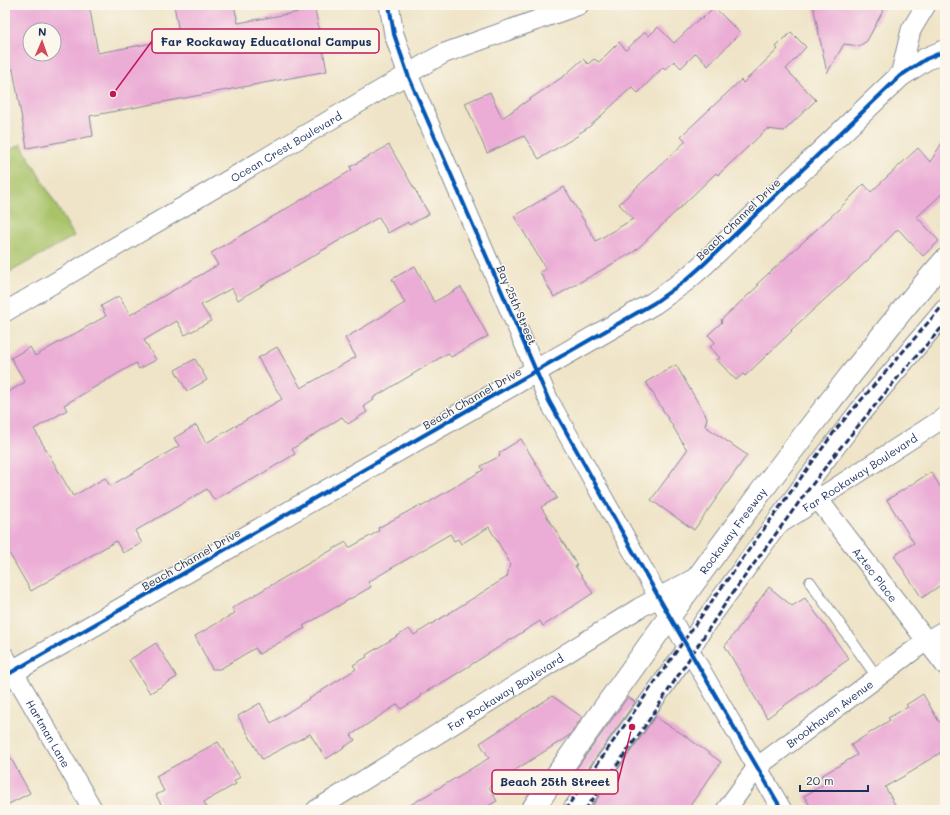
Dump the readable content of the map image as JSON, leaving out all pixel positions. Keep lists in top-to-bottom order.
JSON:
{
  "streets": {
    "street": [
      "Ocean Crest Boulevard",
      "Beach Channel Drive",
      "Bay 25th Street",
      "Far Rockaway Boulevard",
      "Rockaway Freeway",
      "Aztec Place",
      "Brookhaven Avenue",
      "Hartman Lane"
    ]
  },
  "crossings": [
    ["Ocean Crest Boulevard", "Bay 25th Street"],
    ["Beach Channel Drive", "Bay 25th Street"],
    ["Beach Channel Drive", "Hartman Lane"],
    ["Bay 25th Street", "Far Rockaway Boulevard"],
    ["Bay 25th Street", "Rockaway Freeway"],
    ["Bay 25th Street", "Brookhaven Avenue"],
    ["Far Rockaway Boulevard", "Rockaway Freeway"],
    ["Far Rockaway Boulevard", "Aztec Place"],
    ["Aztec Place", "Brookhaven Avenue"]
  ],
  "places": ["Far Rockaway Educational Campus", "Beach 25th Street"],
  "scale_bar": "20 m",
  "north": "top"
}
